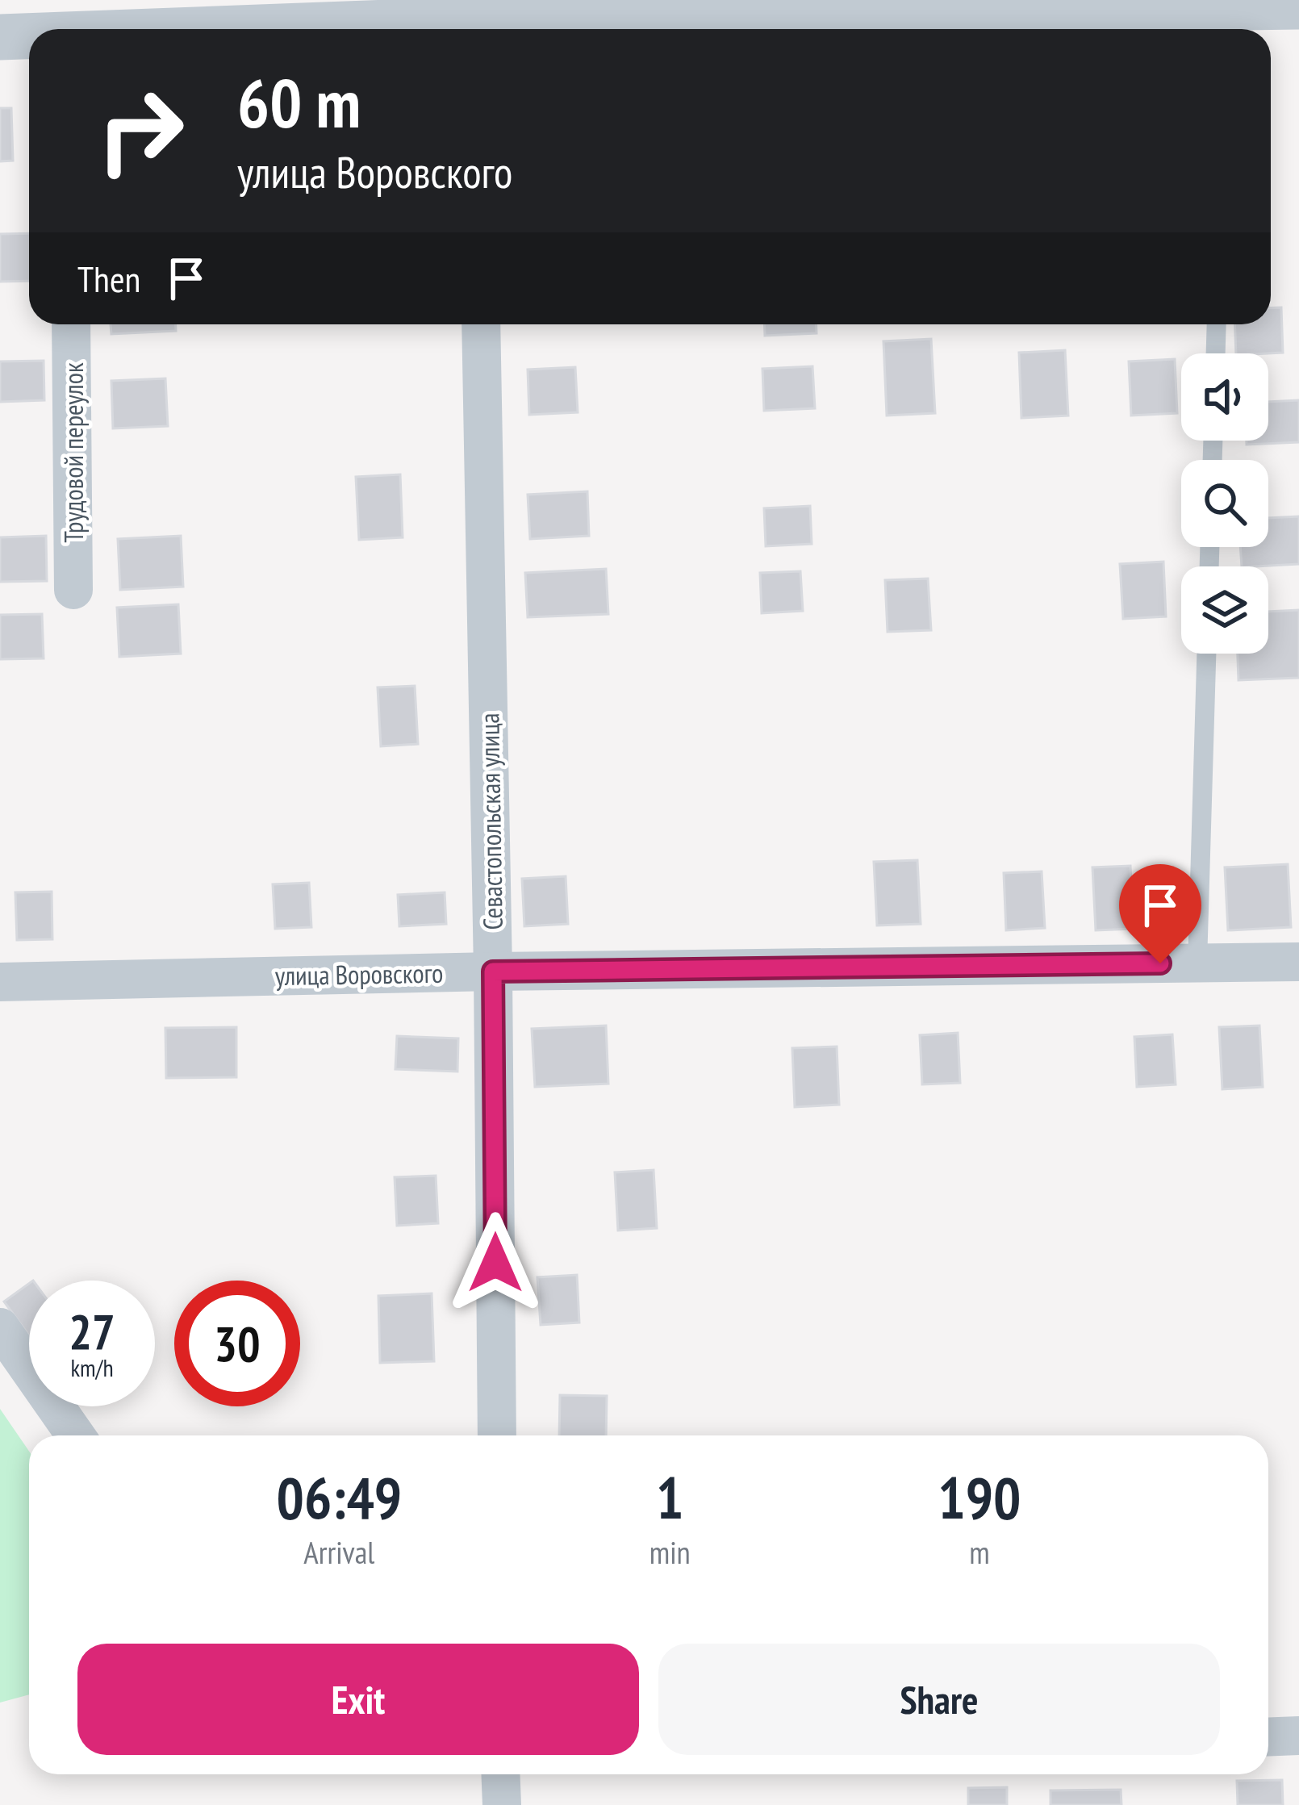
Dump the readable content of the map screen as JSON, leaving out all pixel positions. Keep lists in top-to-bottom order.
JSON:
{
  "streets": {
    "street": ["Трудовой переулок", "Севастопольская улица", "улица Воровского"]
  },
  "crossings": [
    ["Севастопольская улица", "улица Воровского"]
  ],
  "page": {
    "turn": ["60 m", "улица Воровского"],
    "then": "Then",
    "speed": "27 km/h",
    "limit": "30",
    "eta": [
      "06:49",
      "Arrival",
      "1",
      "min",
      "190",
      "m"
    ],
    "buttons": ["Exit", "Share"]
  }
}
